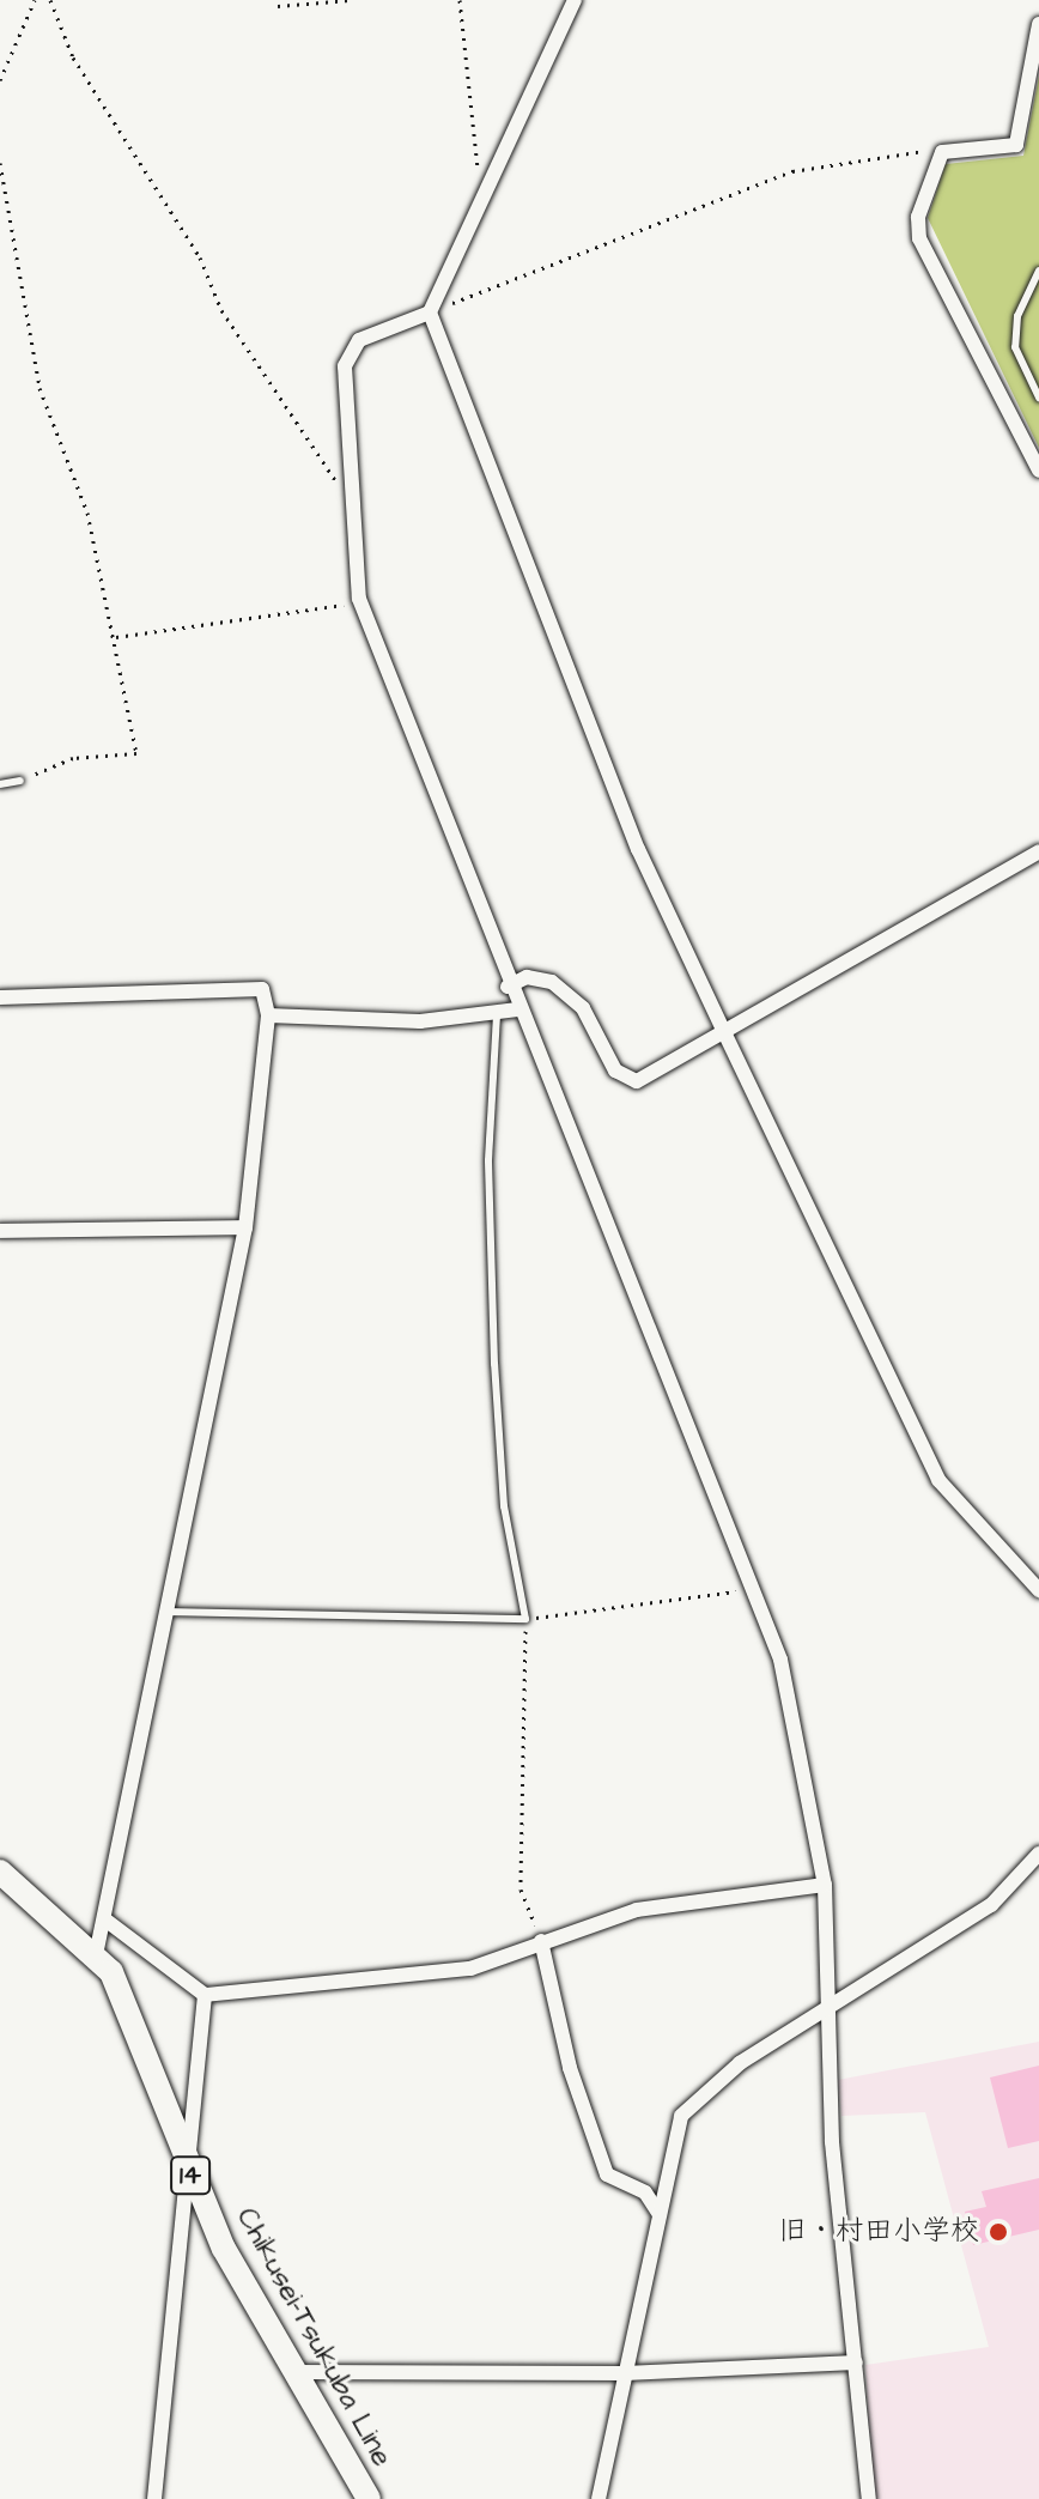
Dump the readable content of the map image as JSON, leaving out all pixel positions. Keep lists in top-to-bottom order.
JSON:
{
  "streets": {
    "main road": ["14", "Chikusei-Tsukuba Line"]
  },
  "places": ["旧・村田小学校"]
}
